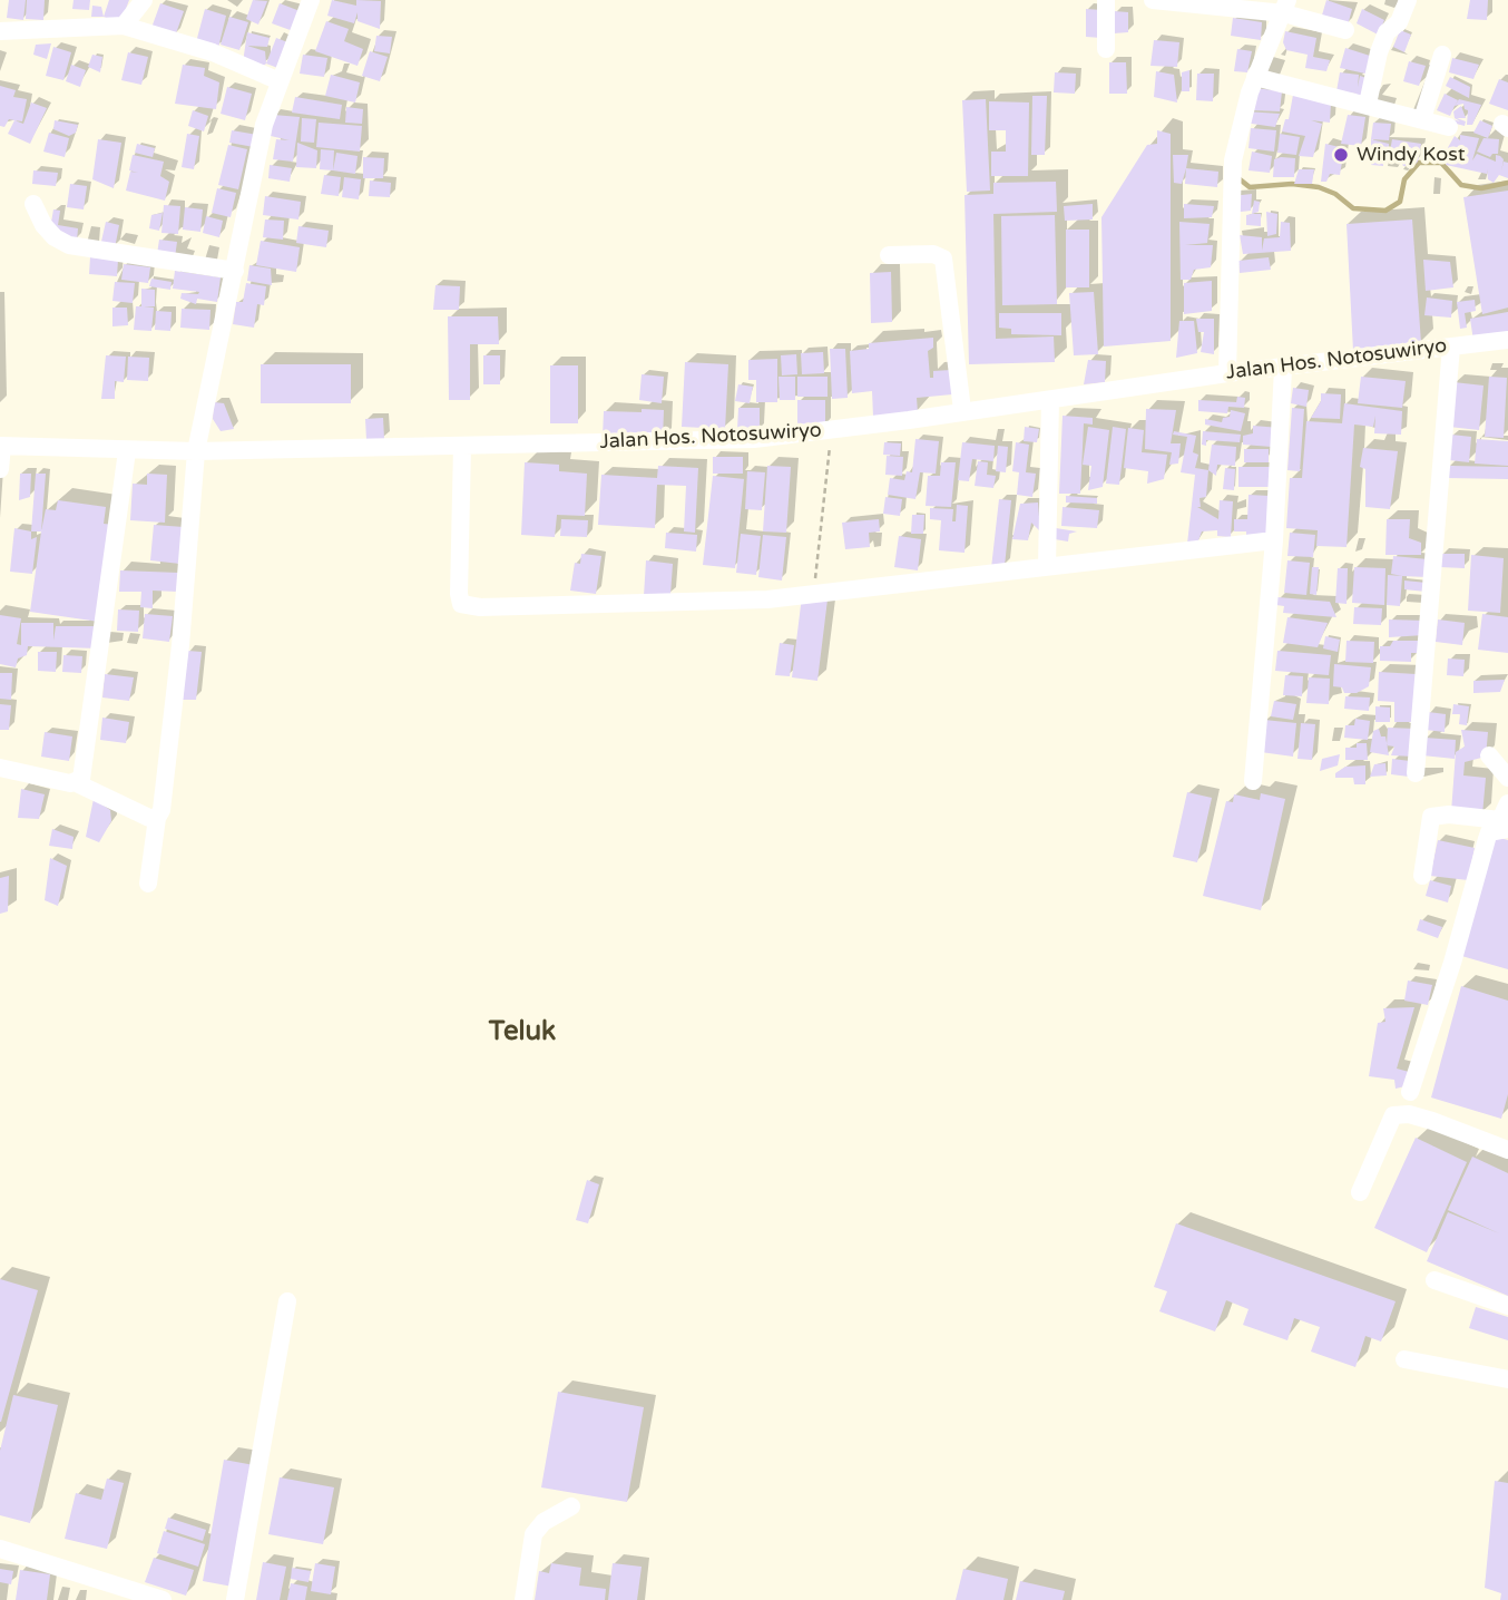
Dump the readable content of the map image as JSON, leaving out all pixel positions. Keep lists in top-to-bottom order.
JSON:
{
  "streets": {
    "street": ["Jalan Hos. Notosuwiryo"]
  },
  "districts": ["Teluk"],
  "places": ["Windy Kost"]
}
